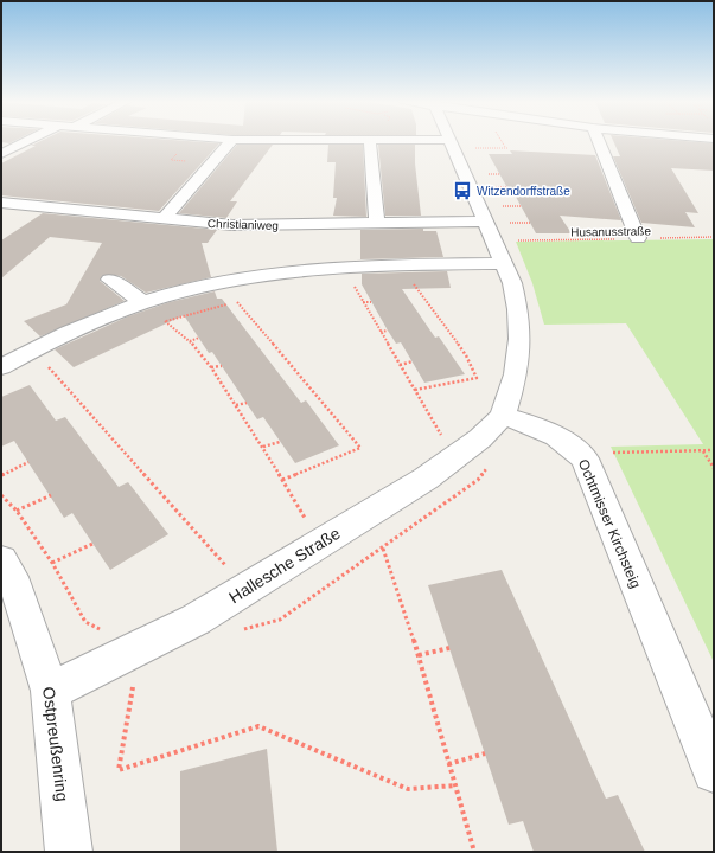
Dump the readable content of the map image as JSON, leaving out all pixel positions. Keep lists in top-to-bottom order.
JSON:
{
  "streets": {
    "street": [
      "Christianiweg",
      "Ochtmisser Kirchsteig",
      "Hallesche Straße",
      "Ostpreußenring"
    ],
    "path": ["Husanusstraße"]
  },
  "crossings": [
    ["Ochtmisser Kirchsteig", "Hallesche Straße"],
    ["Hallesche Straße", "Ostpreußenring"]
  ],
  "places": {
    "bus stop": ["Witzendorffstraße"]
  }
}
